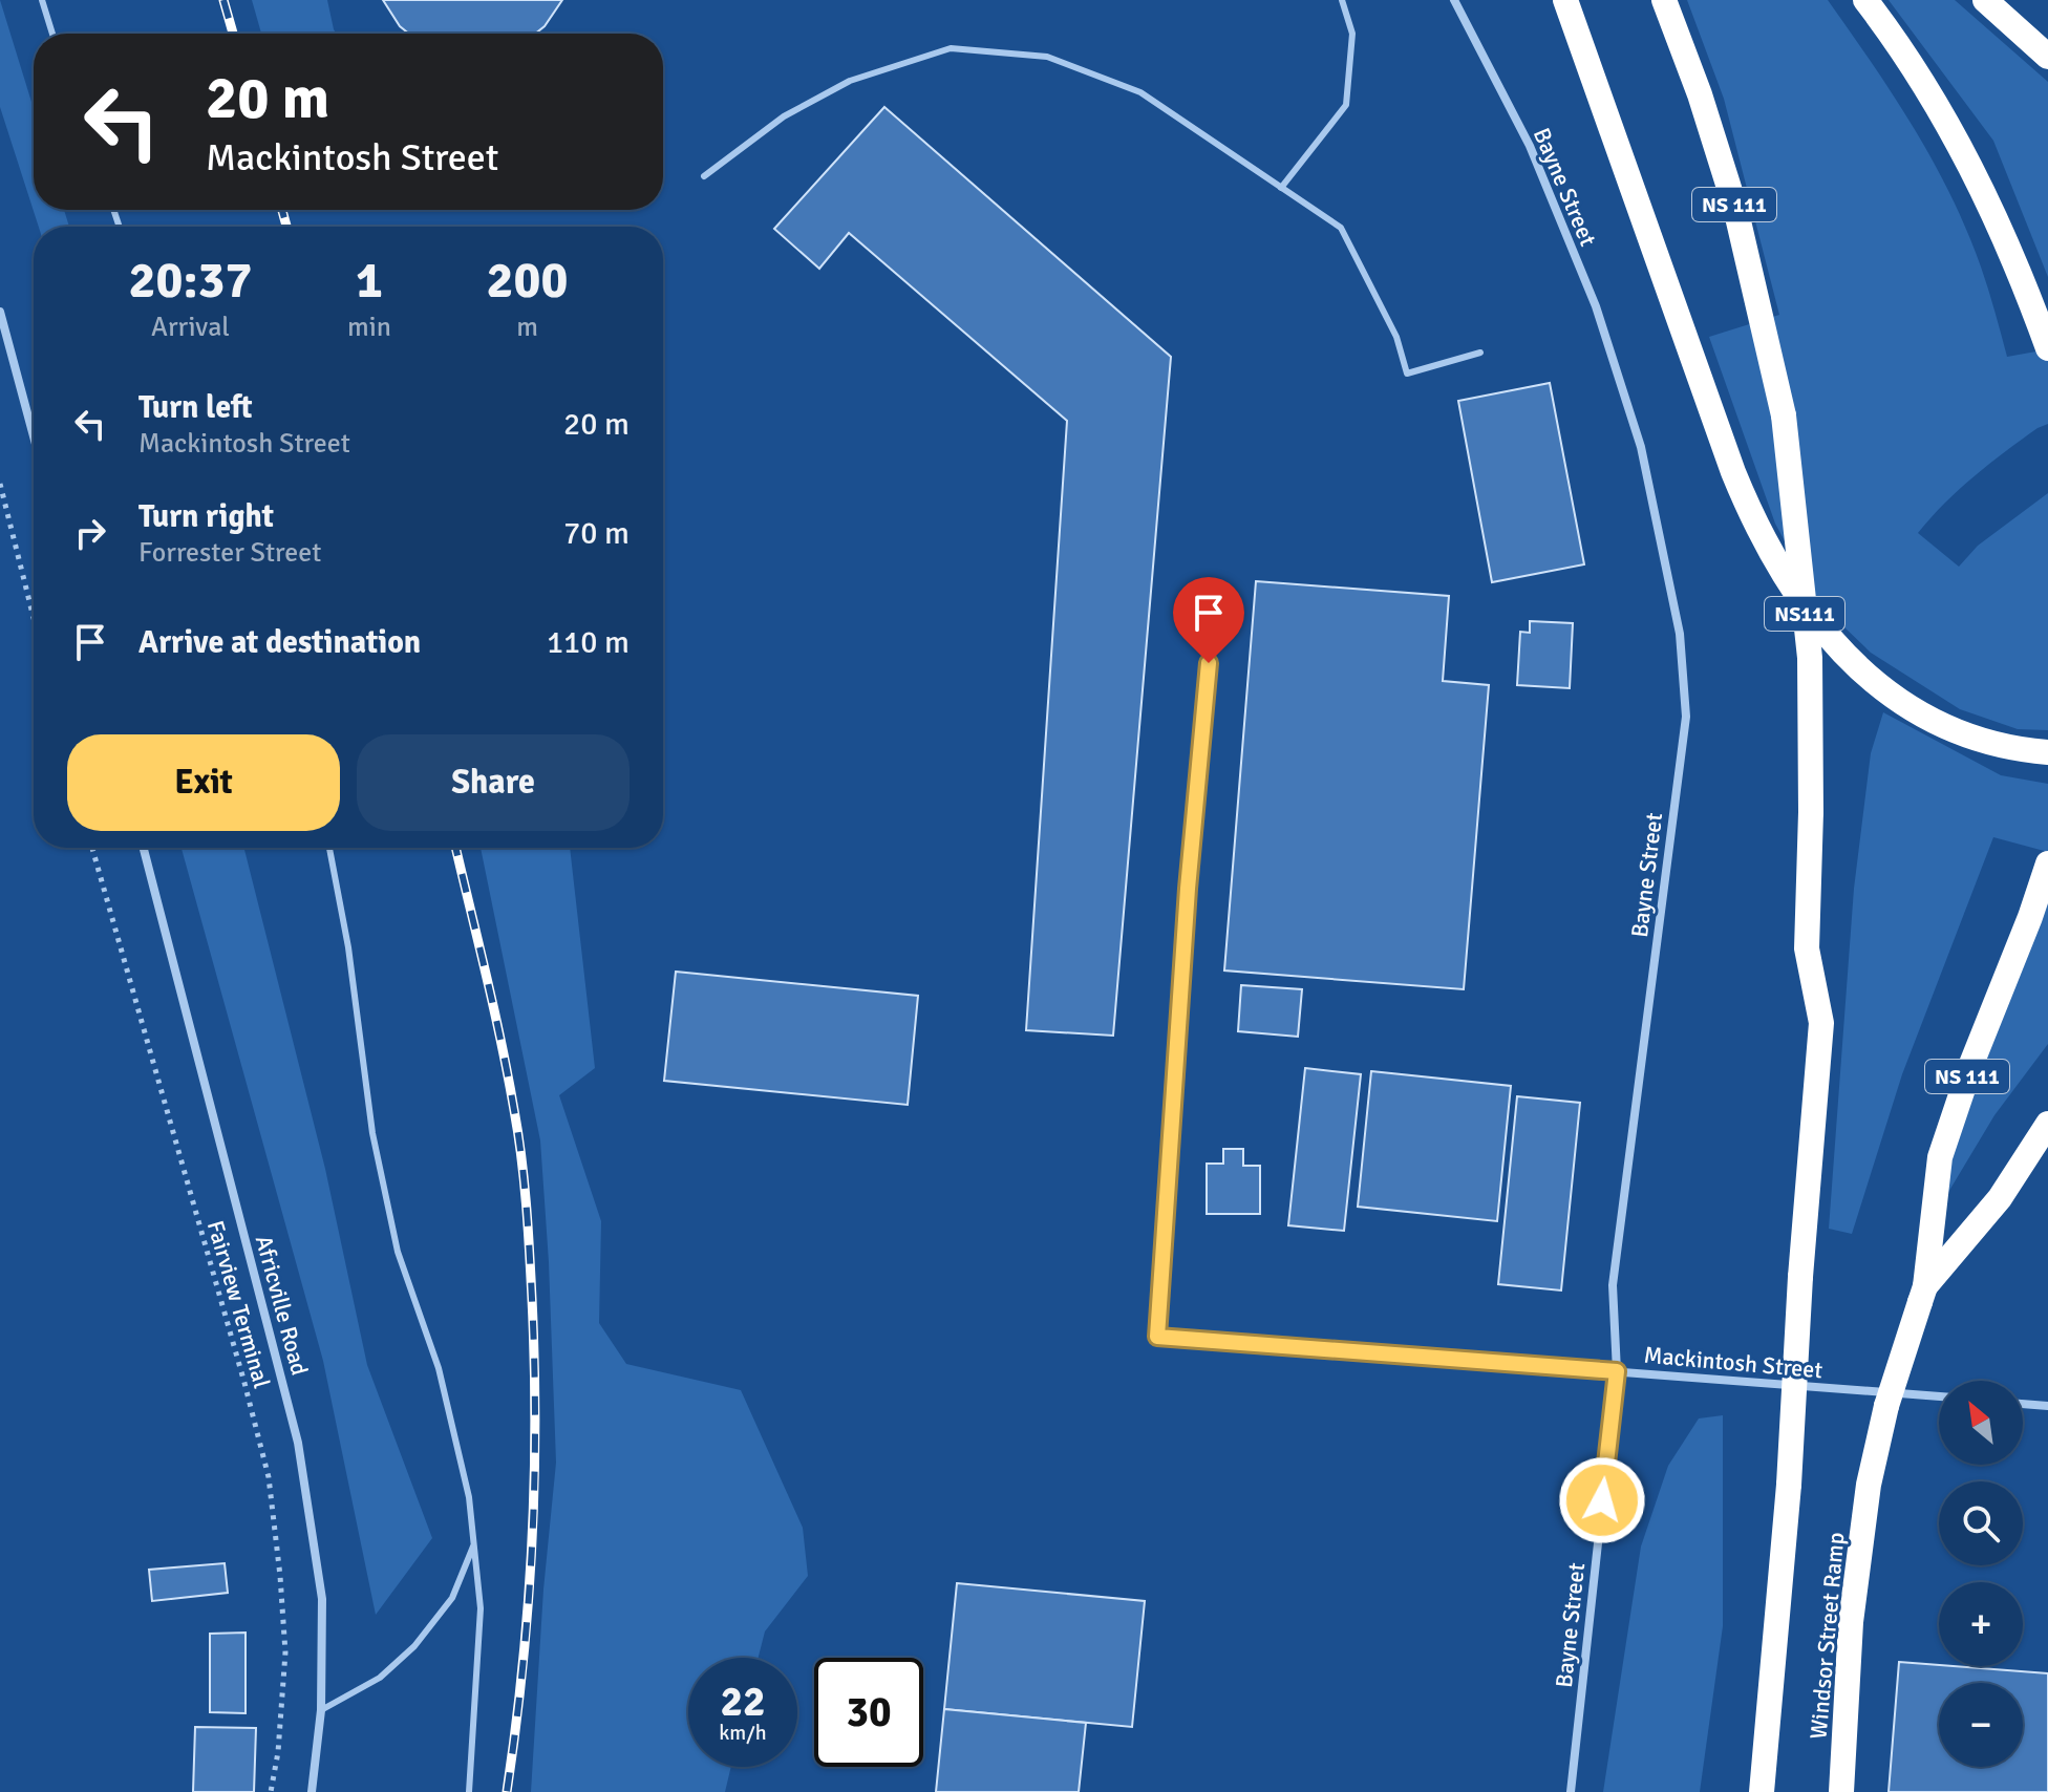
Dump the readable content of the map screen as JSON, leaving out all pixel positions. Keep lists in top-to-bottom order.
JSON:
{
  "streets": {
    "highway": ["NS 111", "NS111", "Windsor Street Ramp"],
    "street": ["Bayne Street", "Africville Road", "Mackintosh Street"],
    "path": ["Fairview Terminal"]
  },
  "crossings": [
    ["Bayne Street", "Mackintosh Street"],
    ["NS 111", "NS111"],
    ["NS 111", "Windsor Street Ramp"]
  ],
  "north": "top left",
  "page": {
    "turn": ["20 m", "Mackintosh Street"],
    "eta": [
      "20:37",
      "Arrival",
      "1",
      "min",
      "200",
      "m"
    ],
    "list": [
      {
        "name": "Turn left",
        "note": "Mackintosh Street",
        "value": "20 m"
      },
      {
        "name": "Turn right",
        "note": "Forrester Street",
        "value": "70 m"
      },
      {
        "name": "Arrive at destination",
        "value": "110 m"
      }
    ],
    "buttons": ["Exit", "Share"],
    "map_buttons": ["+", "−"],
    "speed": "22 km/h",
    "limit": "30"
  }
}
